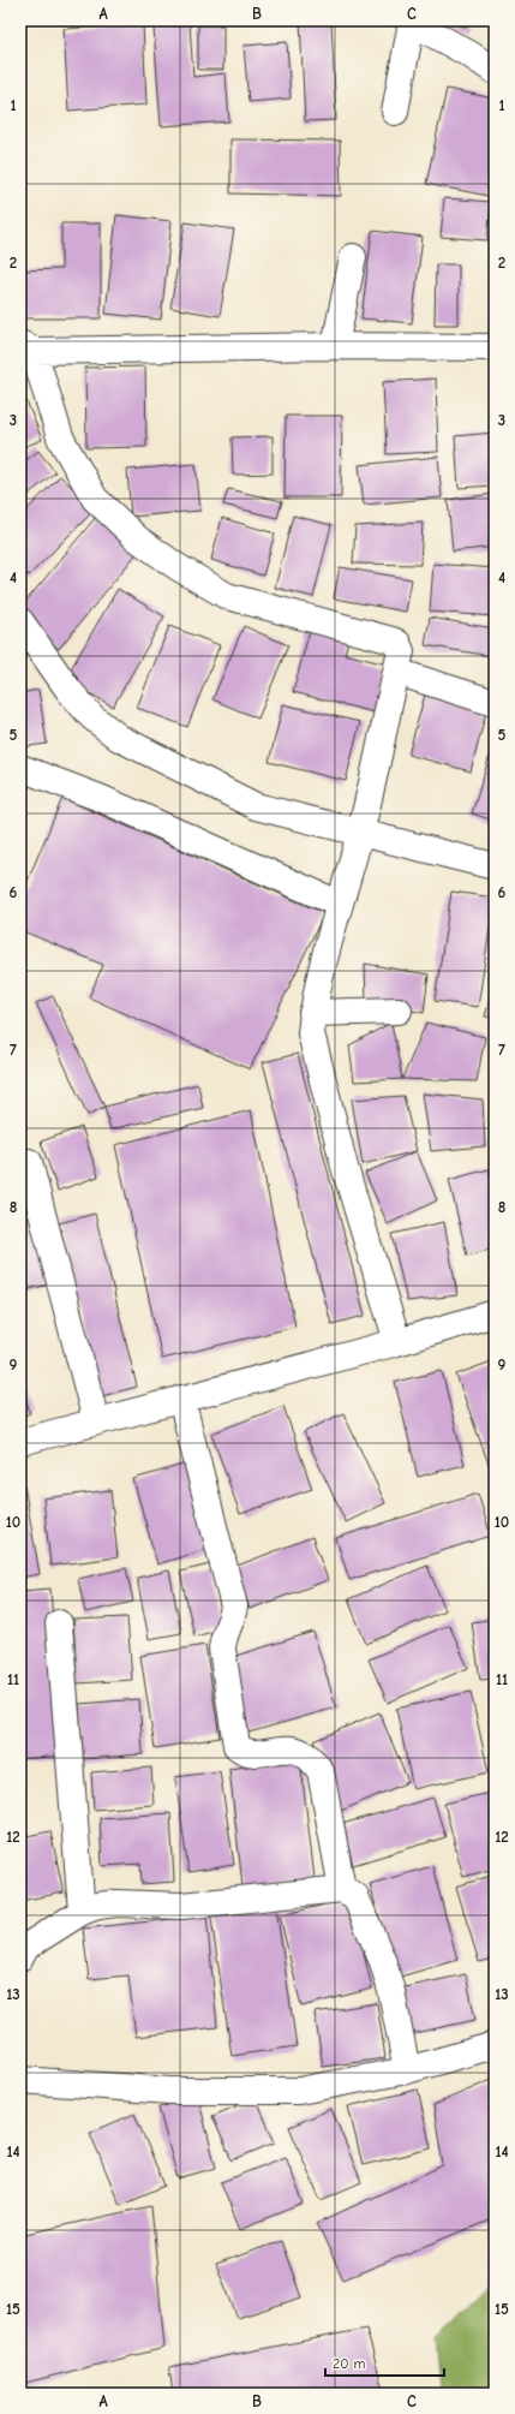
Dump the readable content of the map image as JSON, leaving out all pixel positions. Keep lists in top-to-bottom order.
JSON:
{
  "scale_bar": "20 m",
  "grid": {
    "columns": ["A", "B", "C"],
    "rows": [
      "1",
      "2",
      "3",
      "4",
      "5",
      "6",
      "7",
      "8",
      "9",
      "10",
      "11",
      "12",
      "13",
      "14",
      "15"
    ]
  }
}
